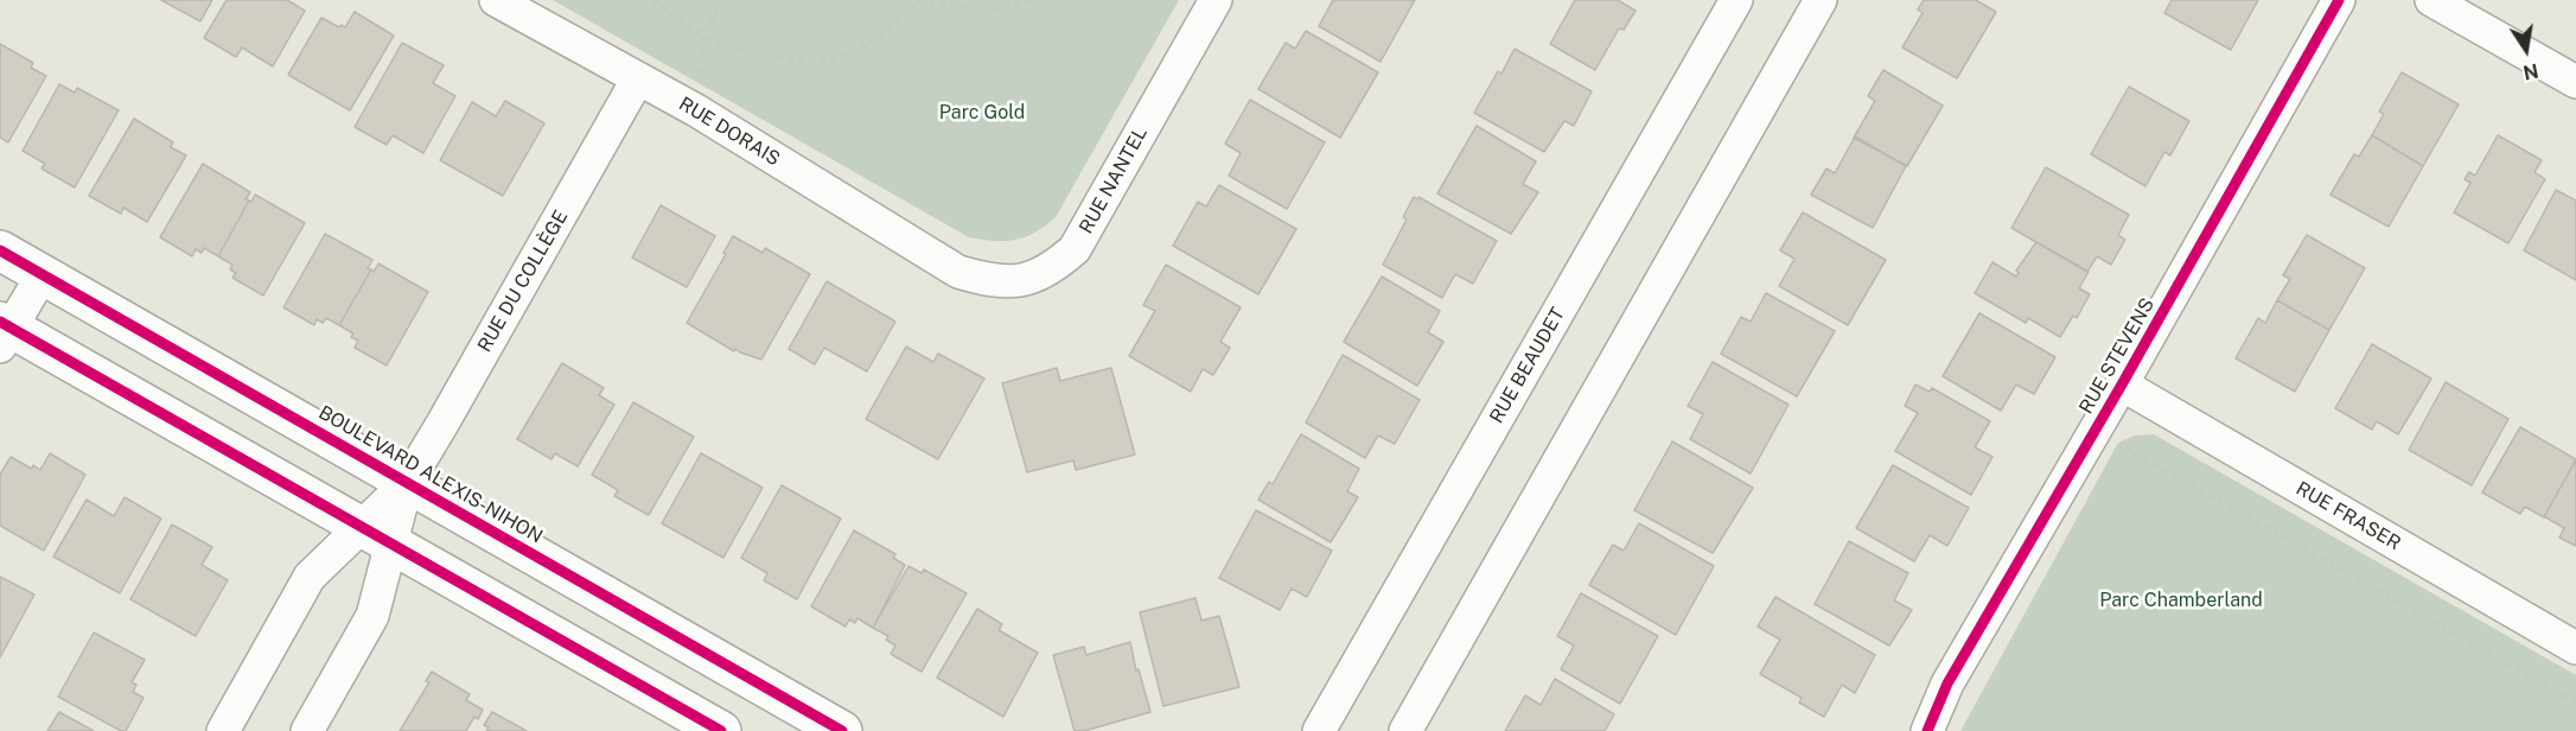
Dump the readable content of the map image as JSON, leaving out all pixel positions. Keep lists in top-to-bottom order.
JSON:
{
  "streets": {
    "street": [
      "RUE DORAIS",
      "RUE NANTEL",
      "RUE DU COLLÈGE",
      "RUE STEVENS",
      "RUE BEAUDET",
      "BOULEVARD ALEXIS-NIHON",
      "RUE FRASER"
    ]
  },
  "crossings": [
    ["RUE DORAIS", "RUE NANTEL"],
    ["RUE DORAIS", "RUE DU COLLÈGE"],
    ["RUE DU COLLÈGE", "BOULEVARD ALEXIS-NIHON"],
    ["RUE STEVENS", "RUE FRASER"]
  ],
  "parks": ["Parc Gold", "Parc Chamberland"],
  "north": "bottom"
}
